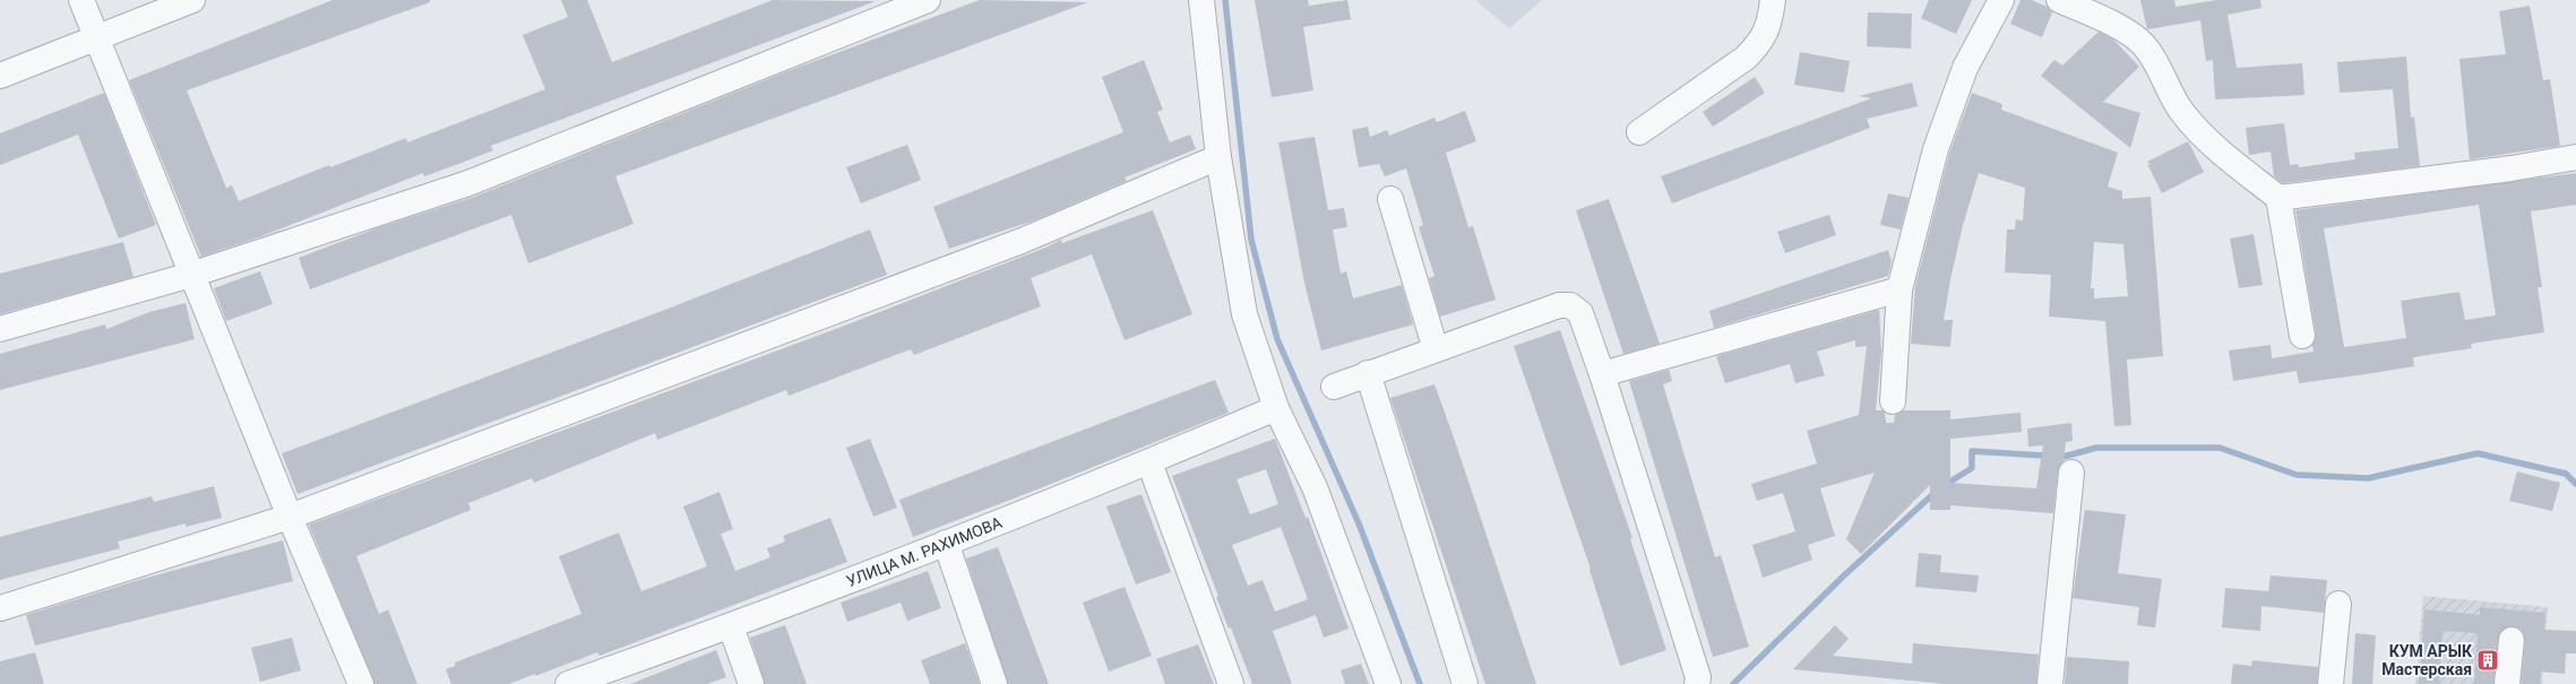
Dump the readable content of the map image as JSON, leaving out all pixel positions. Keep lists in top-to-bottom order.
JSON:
{
  "streets": {
    "street": ["УЛИЦА М. РАХИМОВА"]
  },
  "places": {
    "building": ["КУМ АРЫК Мастерская"]
  }
}
